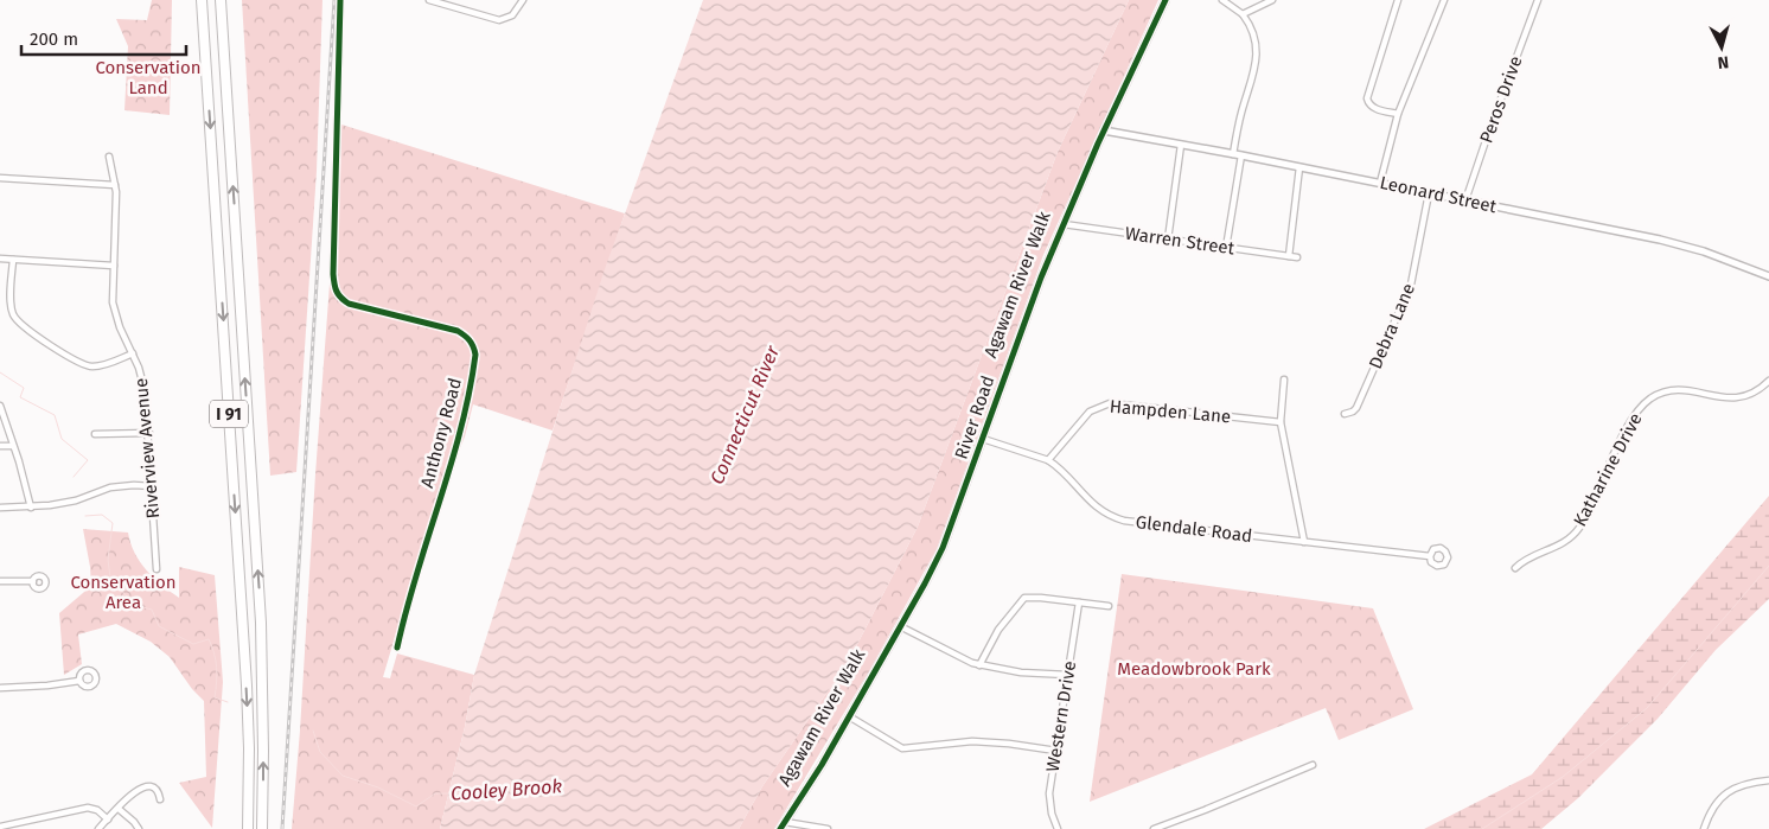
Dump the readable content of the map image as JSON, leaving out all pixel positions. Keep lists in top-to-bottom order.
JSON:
{
  "streets": {
    "highway": ["I 91"],
    "street": [
      "Peros Drive",
      "Leonard Street",
      "Warren Street",
      "Debra Lane",
      "Hampden Lane",
      "River Road",
      "Anthony Road",
      "Riverview Avenue",
      "Katharine Drive",
      "Glendale Road",
      "Western Drive"
    ],
    "cycle path": ["Agawam River Walk"]
  },
  "crossings": [
    ["Peros Drive", "Leonard Street"],
    ["Leonard Street", "Debra Lane"],
    ["Leonard Street", "River Road"],
    ["Warren Street", "River Road"],
    ["Hampden Lane", "Glendale Road"],
    ["River Road", "Glendale Road"]
  ],
  "water": ["Connecticut River", "Cooley Brook"],
  "parks": ["Conservation Land", "Conservation Area", "Meadowbrook Park"],
  "scale_bar": "200 m",
  "north": "bottom"
}
